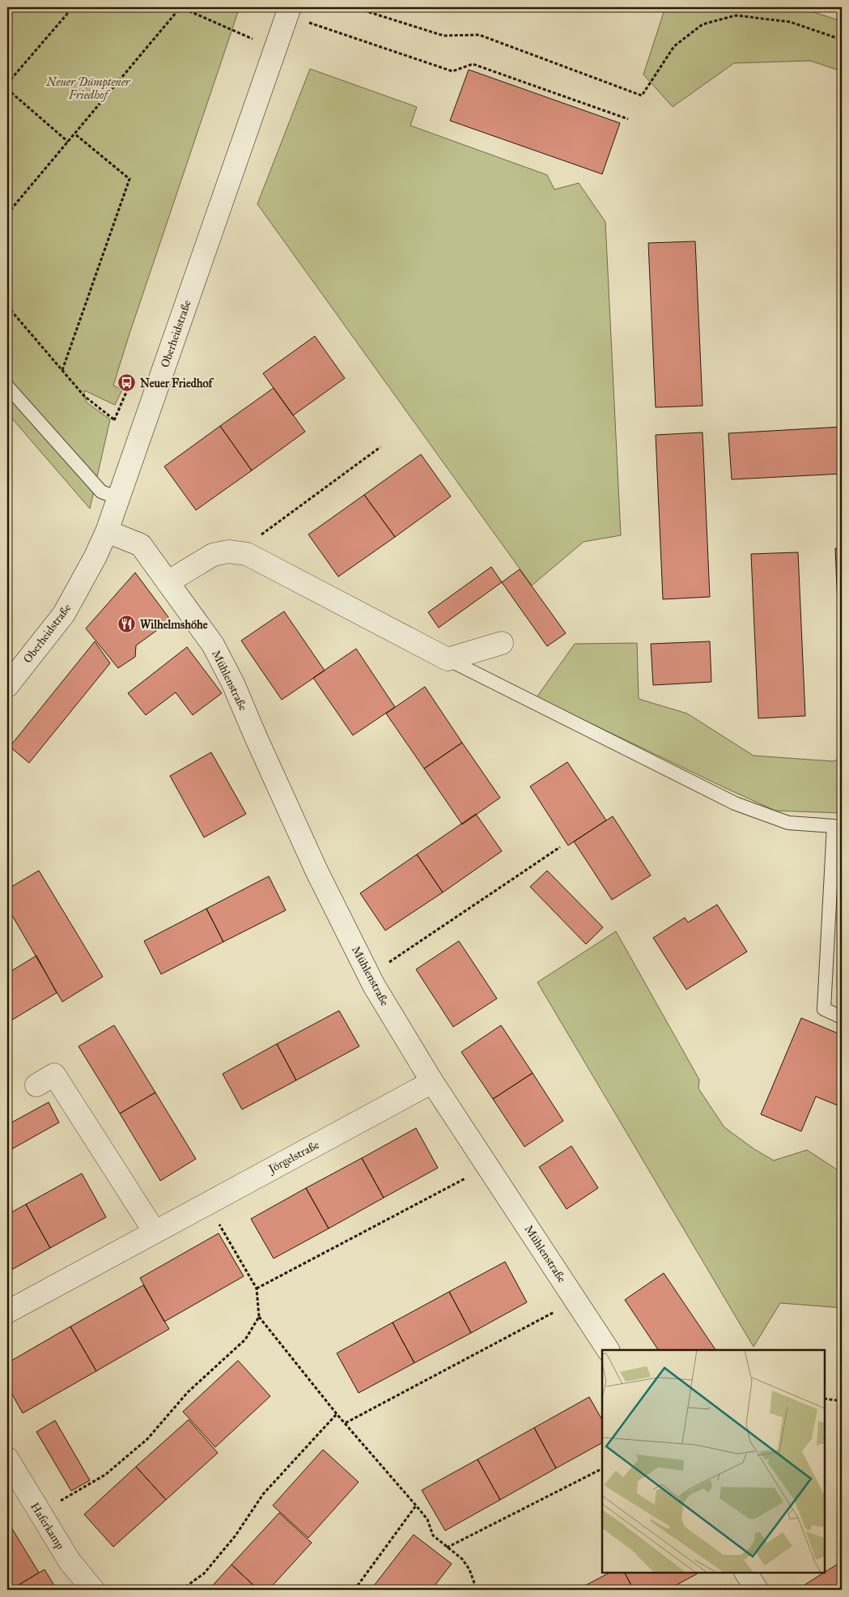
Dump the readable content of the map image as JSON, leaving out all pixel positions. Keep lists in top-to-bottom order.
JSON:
{
  "streets": {
    "street": [
      "Oberheidstraße",
      "Mühlenstraße",
      "Jörgelstraße",
      "Haferkamp"
    ]
  },
  "crossings": [
    ["Oberheidstraße", "Mühlenstraße"],
    ["Mühlenstraße", "Jörgelstraße"]
  ],
  "parks": ["Neuer Dümptener Friedhof"],
  "places": {
    "bus stop": ["Neuer Friedhof"],
    "restaurant": ["Wilhelmshöhe"]
  }
}
